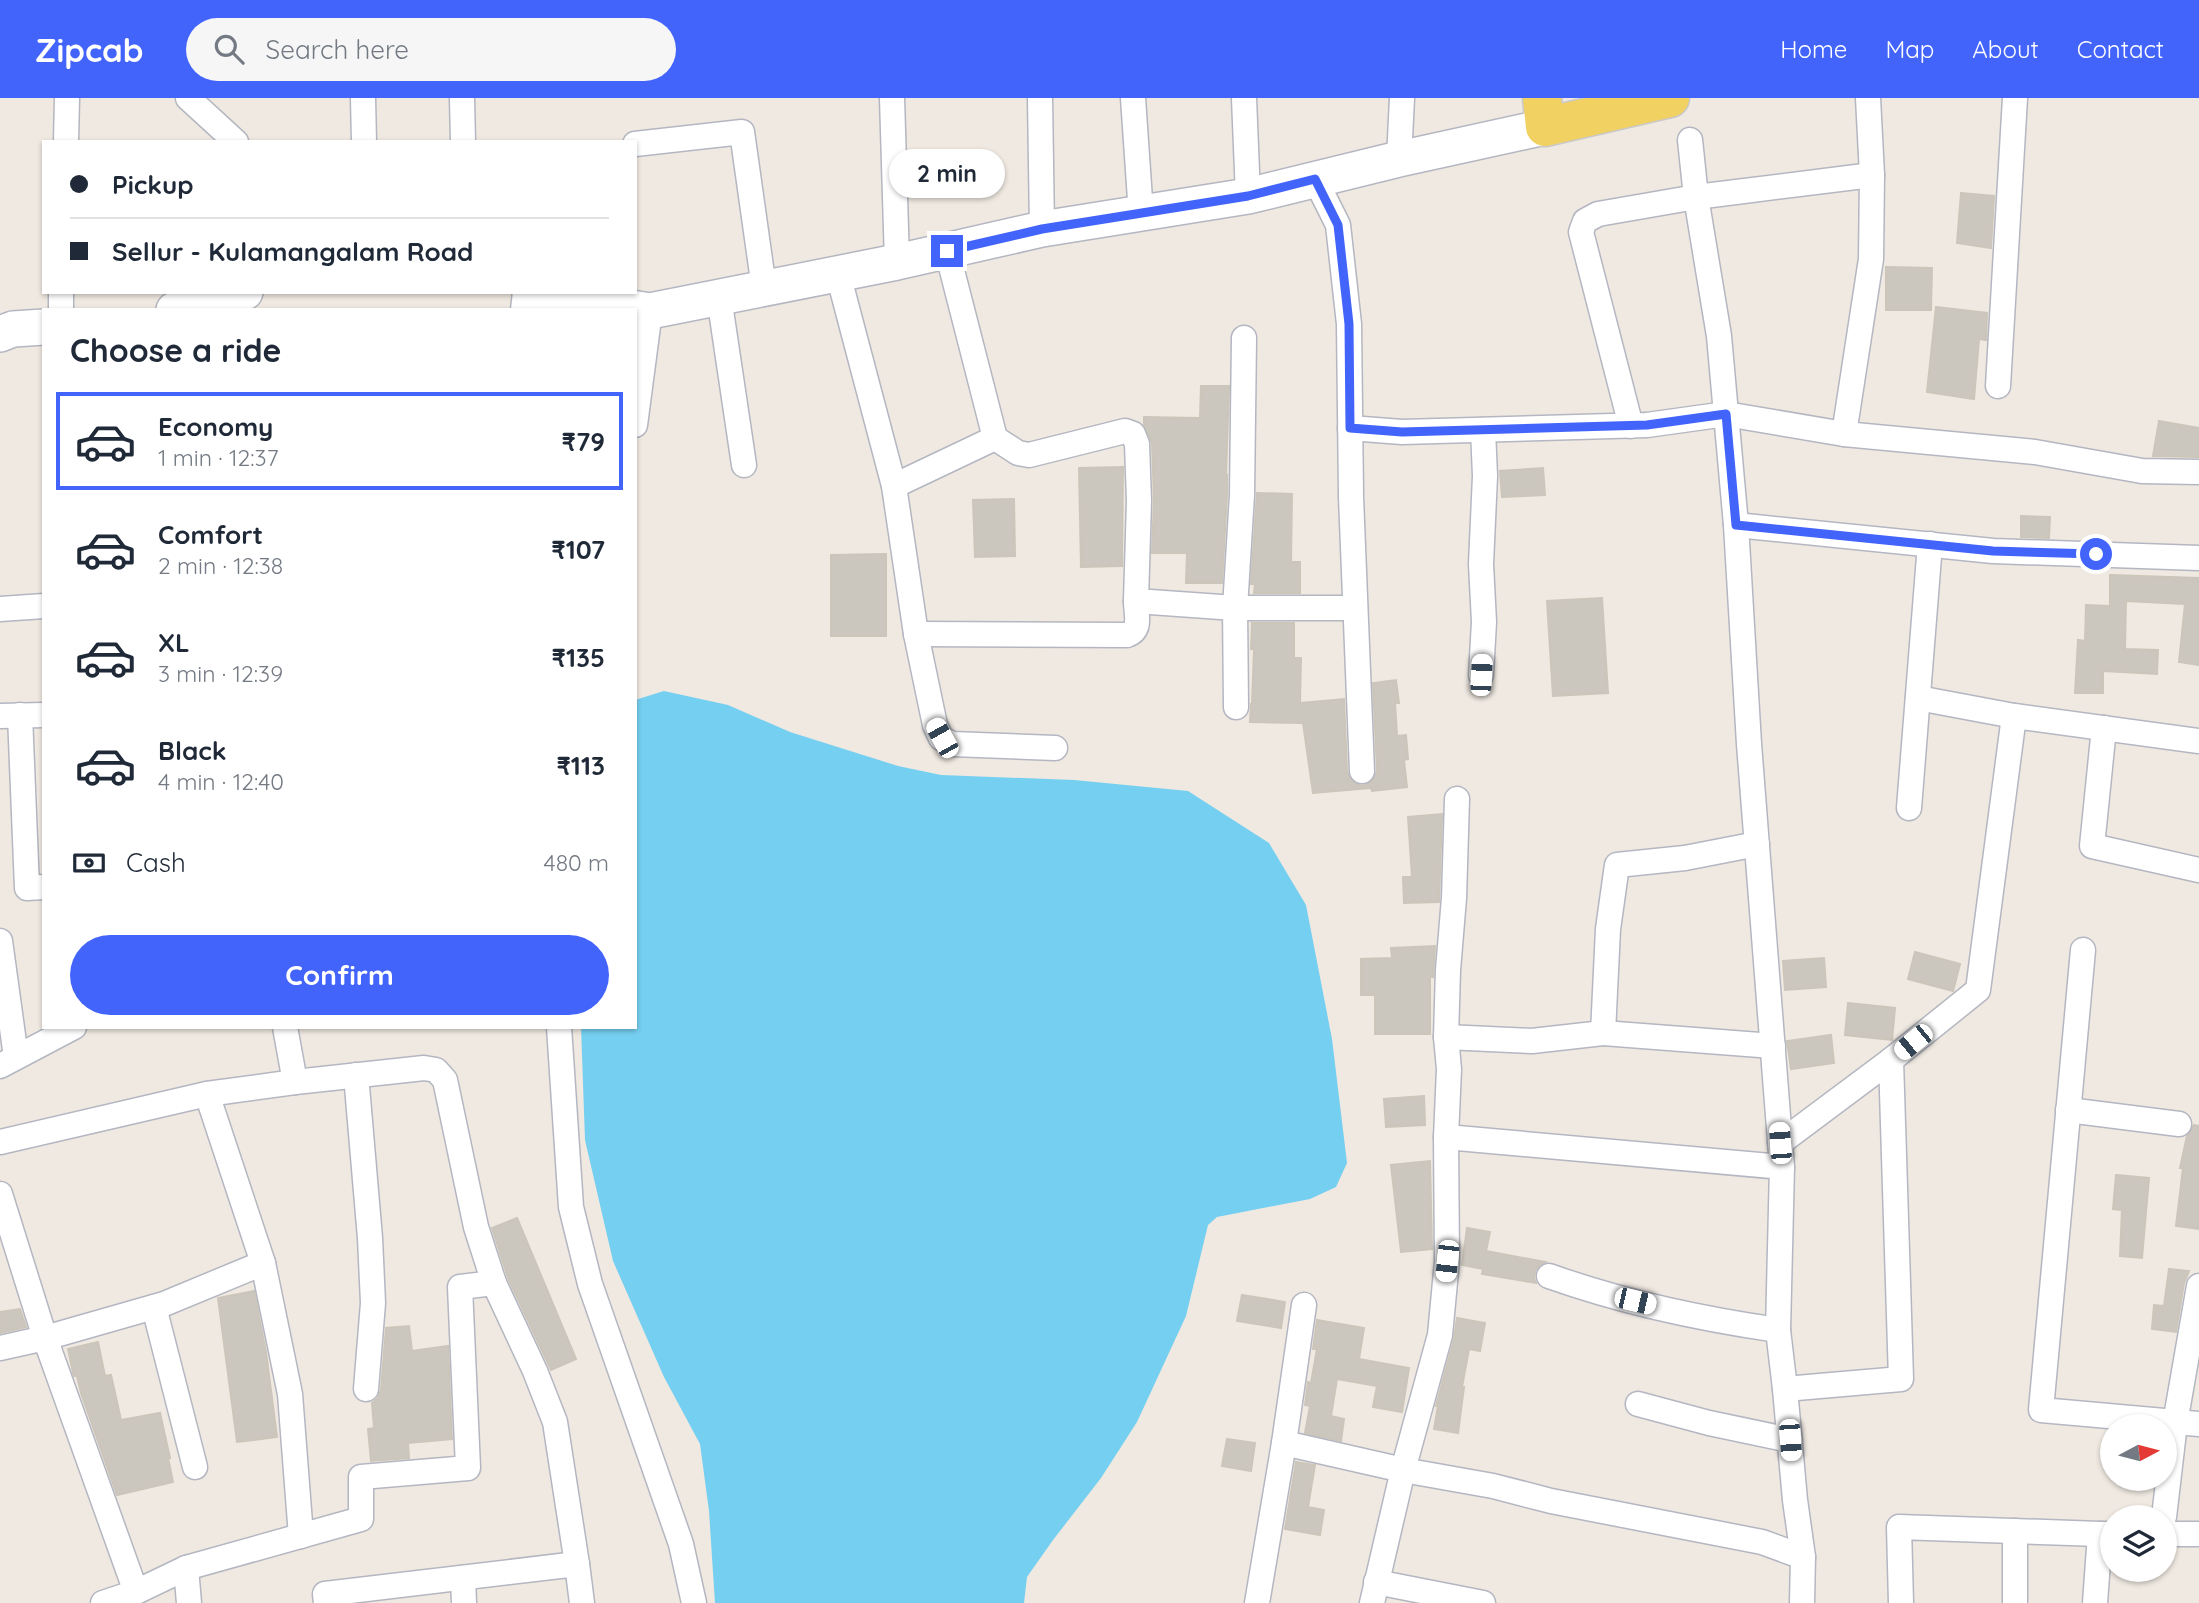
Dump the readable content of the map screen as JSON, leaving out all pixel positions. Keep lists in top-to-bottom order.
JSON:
{
  "north": "right",
  "page": {
    "header": "Zipcab",
    "search": "Search here",
    "nav": [
      "Home",
      "Map",
      "About",
      "Contact"
    ],
    "banner": ["Pickup", "Sellur - Kulamangalam Road"],
    "bubble": "2 min",
    "heading": "Choose a ride",
    "list": [
      {
        "name": "Economy",
        "note": "1 min · 12:37",
        "value": "₹79"
      },
      {
        "name": "Comfort",
        "note": "2 min · 12:38",
        "value": "₹107"
      },
      {
        "name": "XL",
        "note": "3 min · 12:39",
        "value": "₹135"
      },
      {
        "name": "Black",
        "note": "4 min · 12:40",
        "value": "₹113"
      }
    ],
    "pay": ["Cash", "480 m"],
    "buttons": "Confirm"
  }
}
